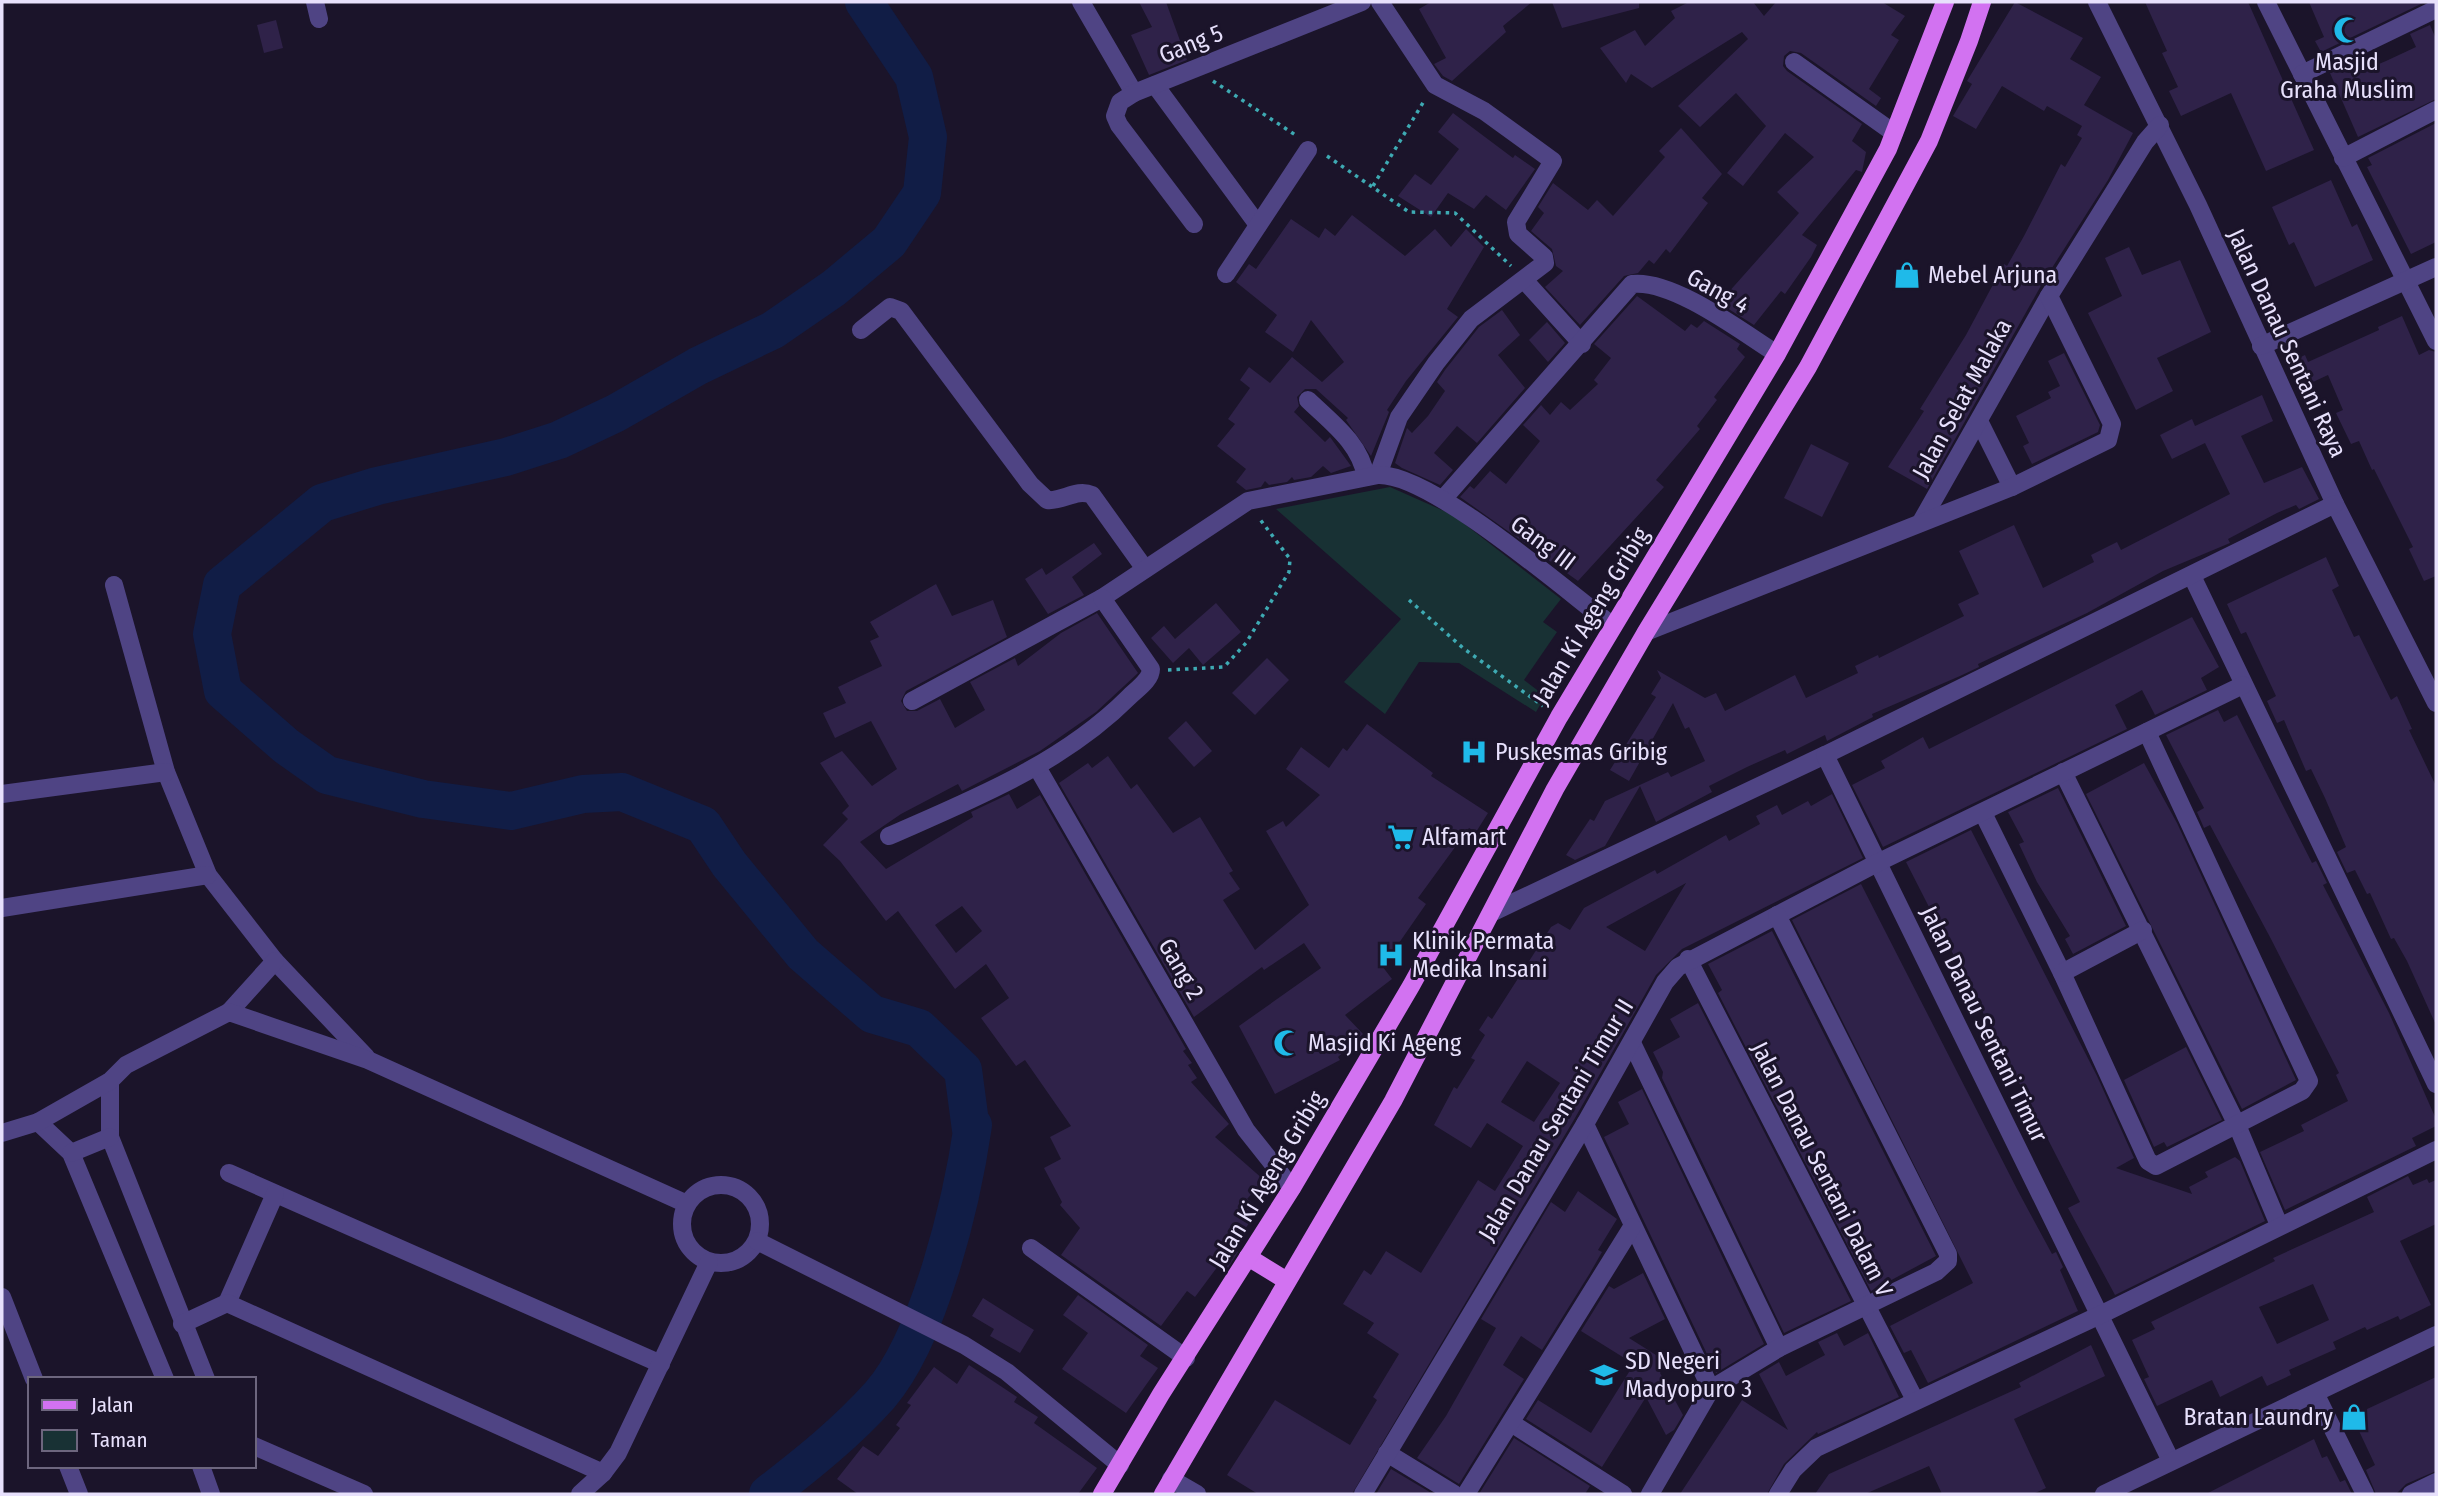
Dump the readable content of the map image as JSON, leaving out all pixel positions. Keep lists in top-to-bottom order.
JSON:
{
  "streets": {
    "main road": ["Jalan Ki Ageng Gribig"],
    "street": [
      "Gang 5",
      "Gang 4",
      "Jalan Danau Sentani Raya",
      "Jalan Selat Malaka",
      "Gang III",
      "Gang 2",
      "Jalan Danau Sentani Timur",
      "Jalan Danau Sentani Timur II",
      "Jalan Danau Sentani Dalam V"
    ]
  },
  "crossings": [
    ["Gang 4", "Jalan Ki Ageng Gribig"],
    ["Jalan Danau Sentani Raya", "Jalan Selat Malaka"],
    ["Gang III", "Jalan Ki Ageng Gribig"],
    ["Jalan Ki Ageng Gribig", "Gang 2"],
    ["Jalan Danau Sentani Timur", "Jalan Danau Sentani Timur II"],
    ["Jalan Danau Sentani Timur II", "Jalan Danau Sentani Dalam V"]
  ],
  "places": {
    "mosque": ["Masjid Graha Muslim", "Masjid Ki Ageng"],
    "shop": ["Mebel Arjuna", "Bratan Laundry"],
    "hospital": ["Puskesmas Gribig", "Klinik Permata Medika Insani"],
    "supermarket": ["Alfamart"],
    "school or university": ["SD Negeri Madyopuro 3"]
  },
  "legend": ["Jalan", "Taman"]
}
